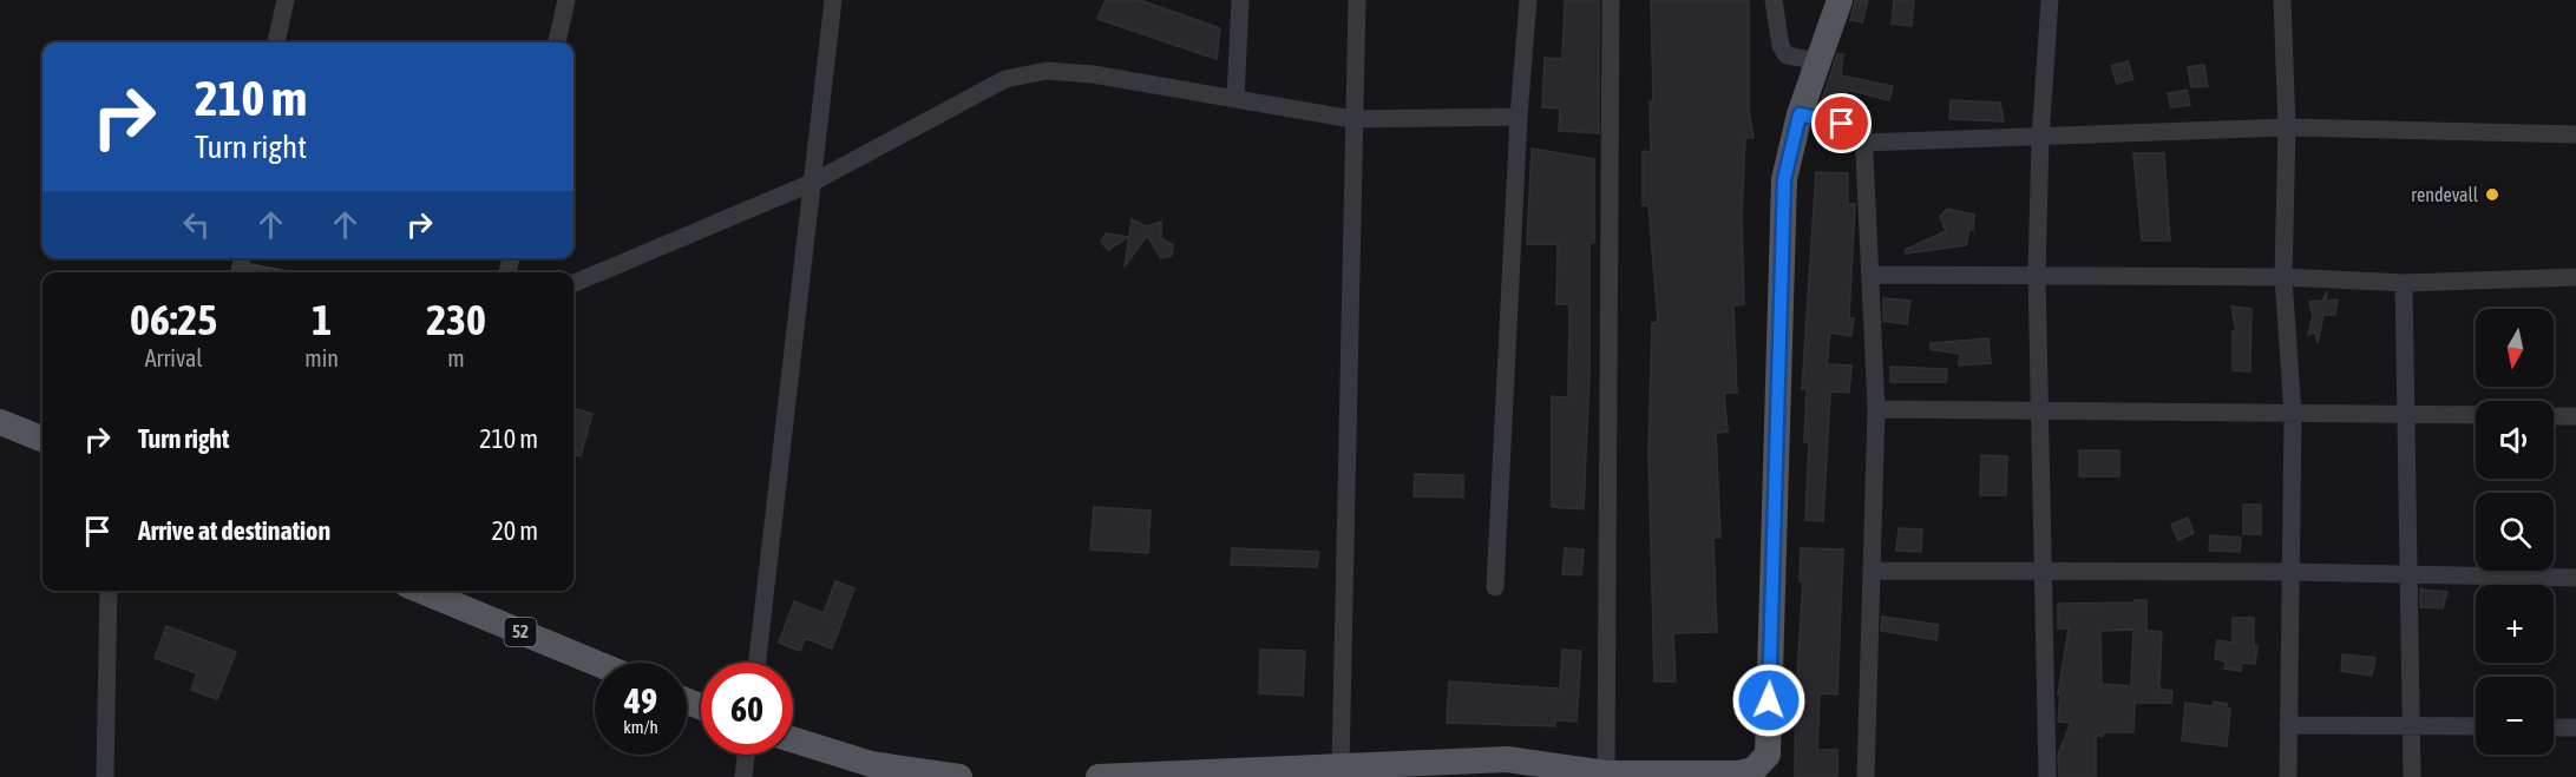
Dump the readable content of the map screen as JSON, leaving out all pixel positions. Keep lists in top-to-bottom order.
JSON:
{
  "streets": {
    "main road": ["52"]
  },
  "places": ["rendevall"],
  "north": "bottom",
  "page": {
    "turn": ["210 m", "Turn right"],
    "eta": [
      "06:25",
      "Arrival",
      "1",
      "min",
      "230",
      "m"
    ],
    "map_buttons": ["+", "−"],
    "list": [
      {
        "name": "Turn right",
        "value": "210 m"
      },
      {
        "name": "Arrive at destination",
        "value": "20 m"
      }
    ],
    "speed": "49 km/h",
    "limit": "60"
  }
}
